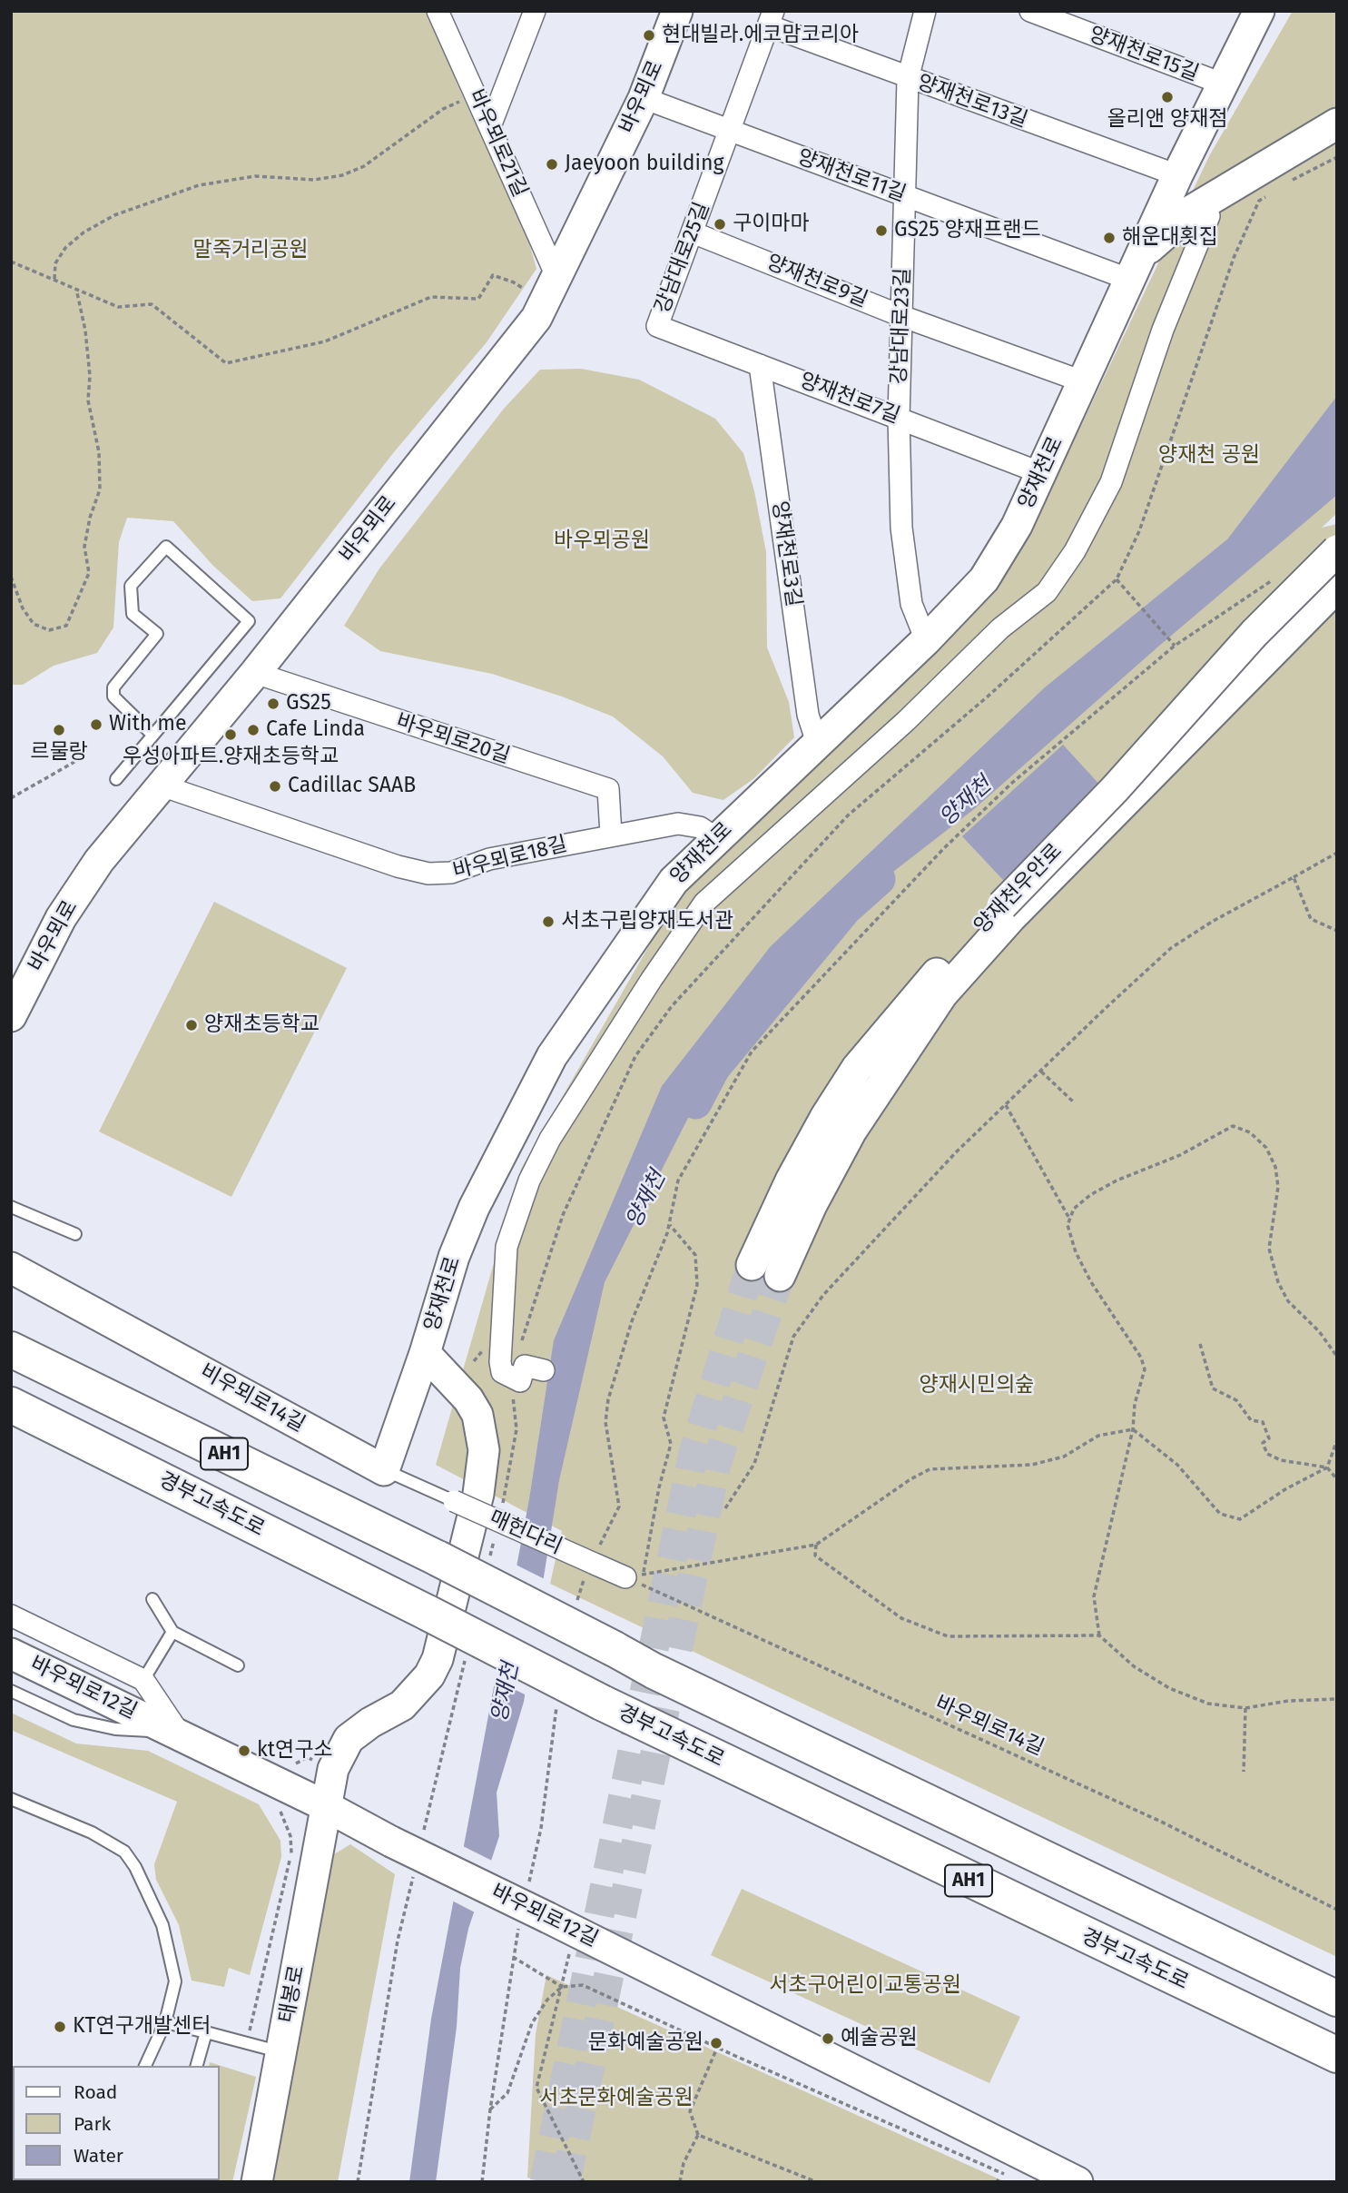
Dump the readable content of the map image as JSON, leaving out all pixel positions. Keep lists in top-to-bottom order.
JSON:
{
  "streets": {
    "highway": ["AH1", "경부고속도로"],
    "street": [
      "양재천로15길",
      "바우뫼로",
      "양재천로13길",
      "바우뫼로21길",
      "양재천로11길",
      "강남대로25길",
      "양재천로9길",
      "강남대로23길",
      "양재천로7길",
      "양재천로",
      "양재천로3길",
      "바우뫼로20길",
      "바우뫼로18길",
      "양재천우안로",
      "비우뫼로14길",
      "매헌다리",
      "바우뫼로12길",
      "태봉로"
    ],
    "path": ["바우뫼로14길"]
  },
  "crossings": [
    ["양재천로15길", "양재천로"],
    ["바우뫼로", "바우뫼로21길"],
    ["바우뫼로", "양재천로11길"],
    ["바우뫼로", "바우뫼로20길"],
    ["바우뫼로", "바우뫼로18길"],
    ["양재천로13길", "강남대로25길"],
    ["양재천로13길", "강남대로23길"],
    ["양재천로13길", "양재천로"],
    ["양재천로11길", "강남대로25길"],
    ["양재천로11길", "강남대로23길"],
    ["양재천로11길", "양재천로"],
    ["강남대로25길", "양재천로9길"],
    ["강남대로25길", "양재천로7길"],
    ["양재천로9길", "강남대로23길"],
    ["양재천로9길", "양재천로"],
    ["강남대로23길", "양재천로7길"],
    ["강남대로23길", "양재천로"],
    ["양재천로7길", "양재천로"],
    ["양재천로7길", "양재천로3길"],
    ["양재천로", "양재천로3길"],
    ["양재천로", "바우뫼로18길"],
    ["양재천로", "바우뫼로12길"],
    ["양재천로", "태봉로"],
    ["바우뫼로20길", "바우뫼로18길"],
    ["매헌다리", "바우뫼로14길"],
    ["바우뫼로12길", "태봉로"]
  ],
  "water": ["양재천"],
  "parks": [
    "말죽거리공원",
    "양재천 공원",
    "바우뫼공원",
    "양재시민의숲",
    "서초구어린이교통공원",
    "서초문화예술공원"
  ],
  "places": [
    "현대빌라.에코맘코리아",
    "올리앤 양재점",
    "Jaeyoon building",
    "구이마마",
    "GS25 양재프랜드",
    "해운대횟집",
    "GS25",
    "With me",
    "르물랑",
    "Cafe Linda",
    "우성아파트.양재초등학교",
    "Cadillac SAAB",
    "서초구립양재도서관",
    "양재초등학교",
    "kt연구소",
    "KT연구개발센터",
    "예술공원",
    "문화예술공원"
  ],
  "legend": ["Road", "Park", "Water"]
}
